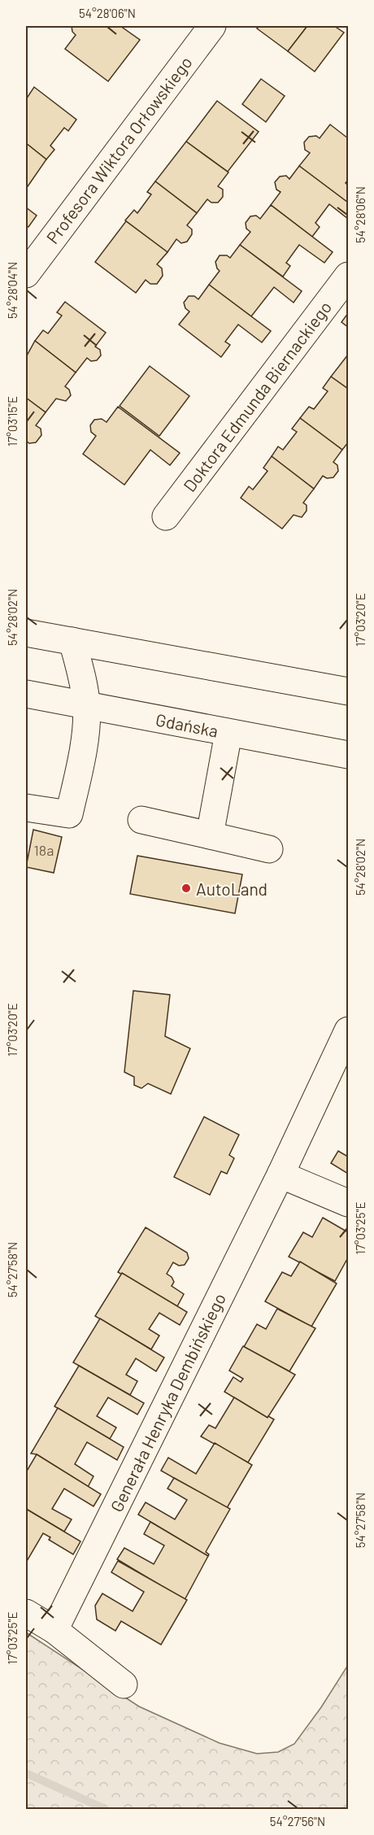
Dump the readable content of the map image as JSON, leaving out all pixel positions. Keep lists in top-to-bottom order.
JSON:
{
  "streets": {
    "street": [
      "Profesora Wiktora Orłowskiego",
      "Doktora Edmunda Biernackiego",
      "Gdańska",
      "Generała Henryka Dembińskiego"
    ]
  },
  "places": ["AutoLand"],
  "house_numbers": ["18a"],
  "coordinates": [
    "54°28'06\"N",
    "54°28'04\"N",
    "17°03'15\"E",
    "54°28'02\"N",
    "17°03'20\"E",
    "17°03'25\"E",
    "54°27'58\"N",
    "54°27'56\"N"
  ]
}
